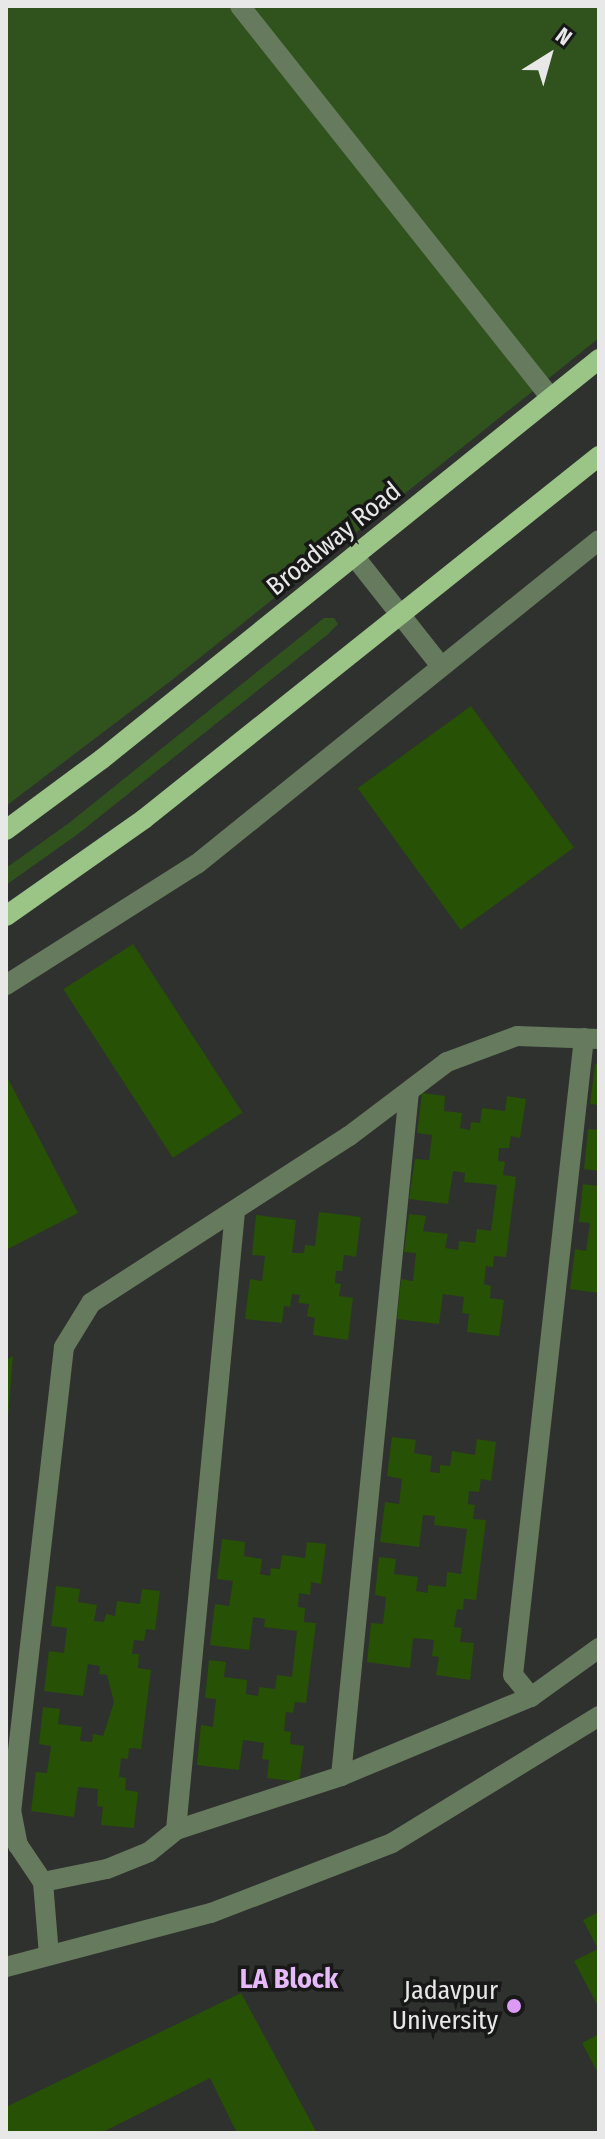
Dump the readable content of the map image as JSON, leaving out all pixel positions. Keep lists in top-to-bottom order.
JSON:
{
  "streets": {
    "main road": ["Broadway Road"]
  },
  "districts": ["LA Block"],
  "places": ["Jadavpur University"],
  "north": "top right"
}
